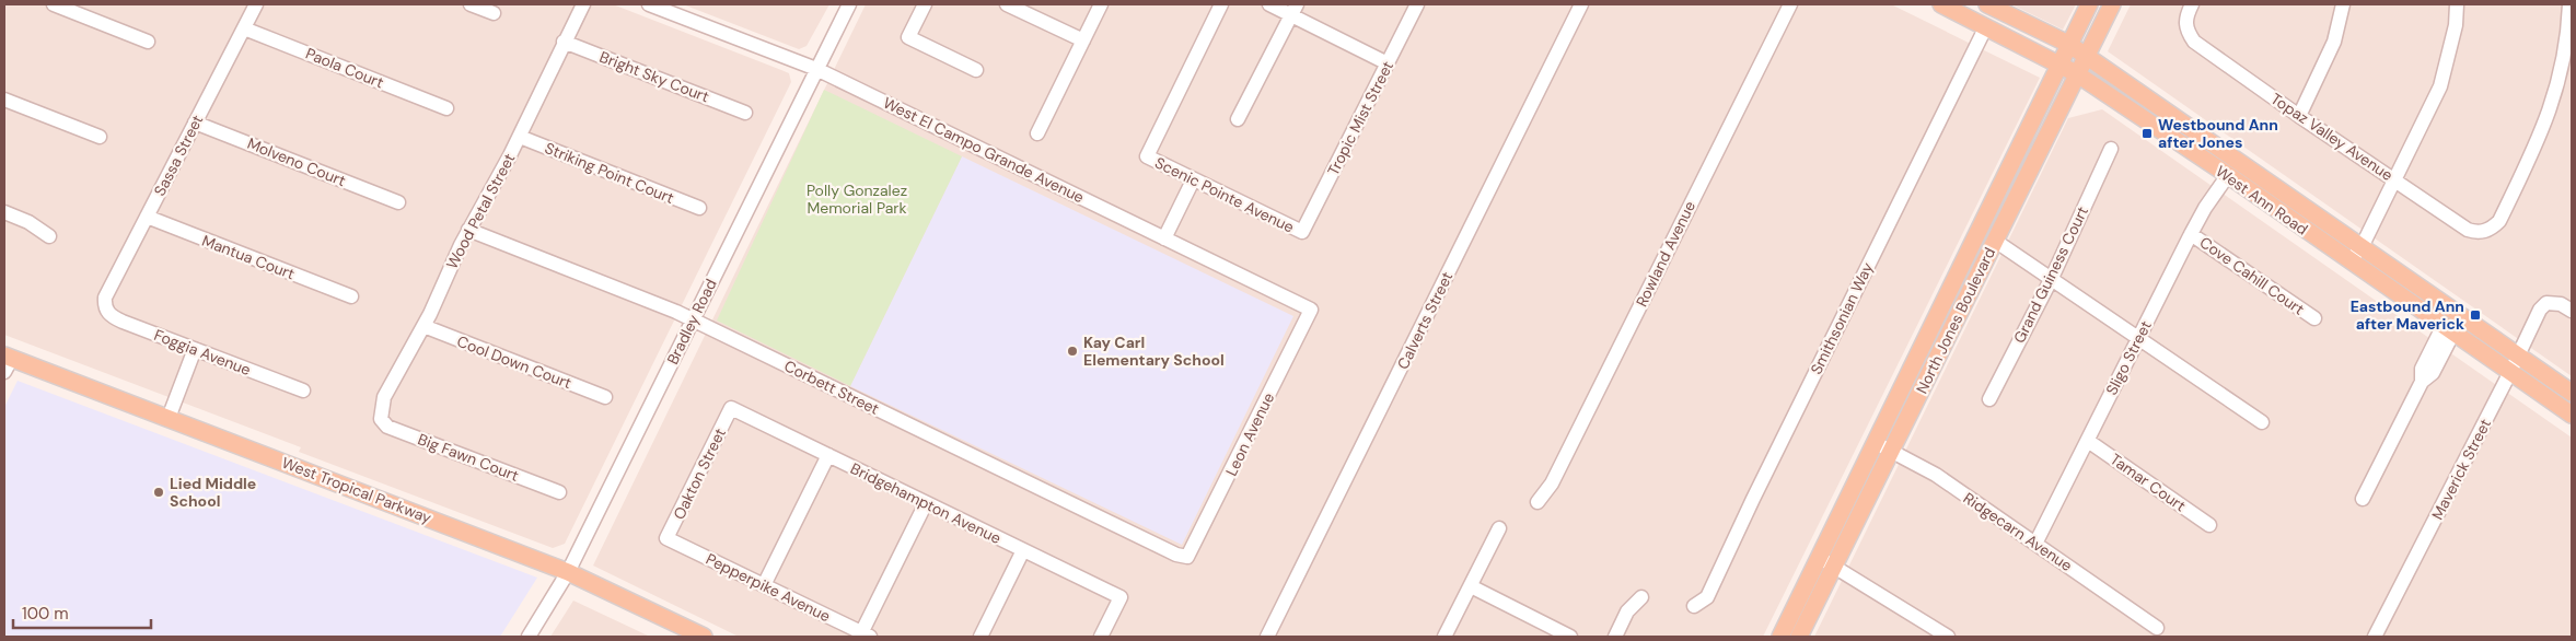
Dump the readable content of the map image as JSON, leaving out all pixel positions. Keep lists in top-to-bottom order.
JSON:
{
  "streets": {
    "main road": ["West Ann Road", "North Jones Boulevard", "West Tropical Parkway"],
    "street": [
      "Paola Court",
      "Bright Sky Court",
      "Tropic Mist Street",
      "Topaz Valley Avenue",
      "West El Campo Grande Avenue",
      "Sassa Street",
      "Molveno Court",
      "Striking Point Court",
      "Scenic Pointe Avenue",
      "Wood Petal Street",
      "Rowland Avenue",
      "Mantua Court",
      "Grand Guiness Court",
      "Cove Cahill Court",
      "Smithsonian Way",
      "Calverts Street",
      "Bradley Road",
      "Foggia Avenue",
      "Sligo Street",
      "Cool Down Court",
      "Corbett Street",
      "Leon Avenue",
      "Big Fawn Court",
      "Maverick Street",
      "Oakton Street",
      "Tamar Court",
      "Bridgehampton Avenue",
      "Ridgecarn Avenue",
      "Pepperpike Avenue"
    ]
  },
  "crossings": [
    ["Paola Court", "Sassa Street"],
    ["Bright Sky Court", "Wood Petal Street"],
    ["Tropic Mist Street", "Scenic Pointe Avenue"],
    ["West El Campo Grande Avenue", "Bradley Road"],
    ["West El Campo Grande Avenue", "Leon Avenue"],
    ["Sassa Street", "Molveno Court"],
    ["Sassa Street", "Mantua Court"],
    ["Sassa Street", "Foggia Avenue"],
    ["Striking Point Court", "Wood Petal Street"],
    ["West Ann Road", "Smithsonian Way"],
    ["West Ann Road", "North Jones Boulevard"],
    ["West Ann Road", "Sligo Street"],
    ["West Ann Road", "Maverick Street"],
    ["Wood Petal Street", "Cool Down Court"],
    ["Wood Petal Street", "Corbett Street"],
    ["Wood Petal Street", "Big Fawn Court"],
    ["Cove Cahill Court", "Sligo Street"],
    ["North Jones Boulevard", "Ridgecarn Avenue"],
    ["Bradley Road", "Corbett Street"],
    ["Bradley Road", "West Tropical Parkway"],
    ["Sligo Street", "Tamar Court"],
    ["Sligo Street", "Ridgecarn Avenue"],
    ["Corbett Street", "Leon Avenue"],
    ["Oakton Street", "Bridgehampton Avenue"],
    ["Oakton Street", "Pepperpike Avenue"]
  ],
  "parks": ["Polly Gonzalez Memorial Park"],
  "places": {
    "transit": ["Westbound Ann after Jones", "Eastbound Ann after Maverick"],
    "other": ["Kay Carl Elementary School", "Lied Middle School"]
  },
  "scale_bar": "100 m"
}
